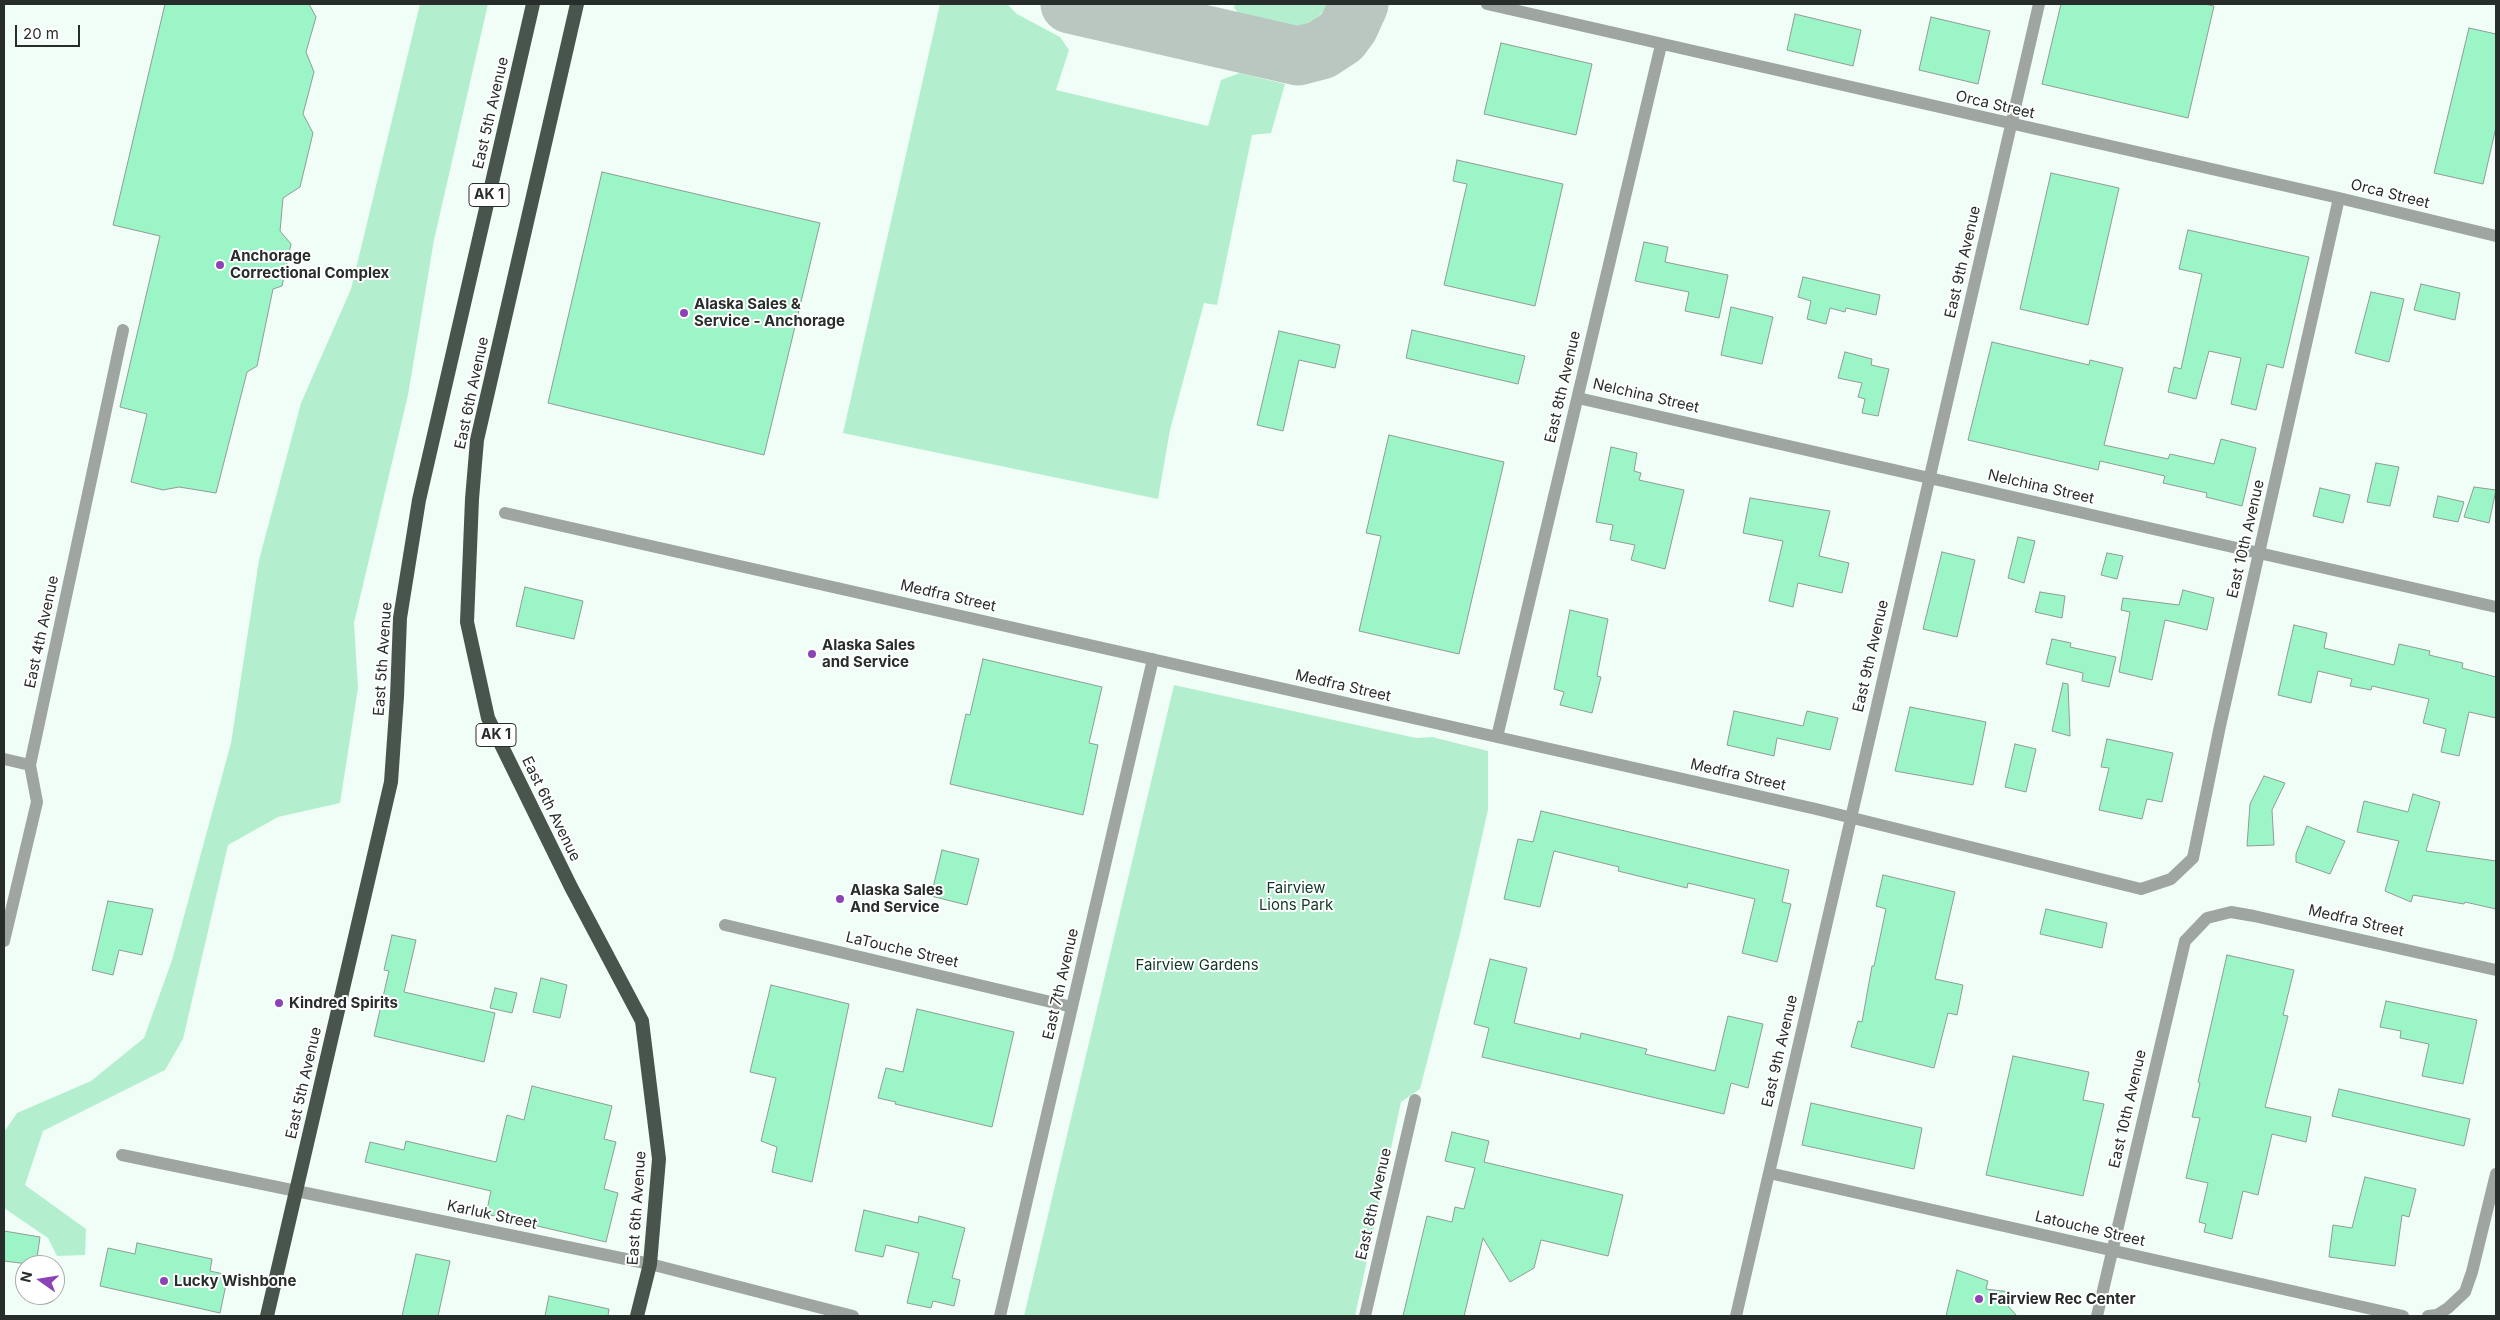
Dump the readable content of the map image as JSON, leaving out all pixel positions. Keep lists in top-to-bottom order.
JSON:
{
  "streets": {
    "highway": ["East 5th Avenue", "AK 1", "East 6th Avenue"],
    "street": [
      "Orca Street",
      "East 9th Avenue",
      "East 8th Avenue",
      "Nelchina Street",
      "East 10th Avenue",
      "Medfra Street",
      "East 4th Avenue",
      "LaTouche Street",
      "East 7th Avenue",
      "Karluk Street",
      "Latouche Street"
    ]
  },
  "crossings": [
    ["Orca Street", "East 9th Avenue"],
    ["Orca Street", "East 8th Avenue"],
    ["Orca Street", "East 10th Avenue"],
    ["East 5th Avenue", "Karluk Street"],
    ["East 9th Avenue", "Nelchina Street"],
    ["East 9th Avenue", "Medfra Street"],
    ["East 9th Avenue", "Latouche Street"],
    ["East 8th Avenue", "Nelchina Street"],
    ["East 8th Avenue", "Medfra Street"],
    ["East 6th Avenue", "Karluk Street"],
    ["Nelchina Street", "East 10th Avenue"],
    ["East 10th Avenue", "Medfra Street"],
    ["East 10th Avenue", "Latouche Street"],
    ["Medfra Street", "East 7th Avenue"],
    ["LaTouche Street", "East 7th Avenue"]
  ],
  "parks": ["Fairview Lions Park", "Fairview Gardens"],
  "places": [
    "Anchorage Correctional Complex",
    "Alaska Sales & Service - Anchorage",
    "Alaska Sales and Service",
    "Alaska Sales And Service",
    "Kindred Spirits",
    "Lucky Wishbone",
    "Fairview Rec Center"
  ],
  "scale_bar": "20 m",
  "north": "left"
}
